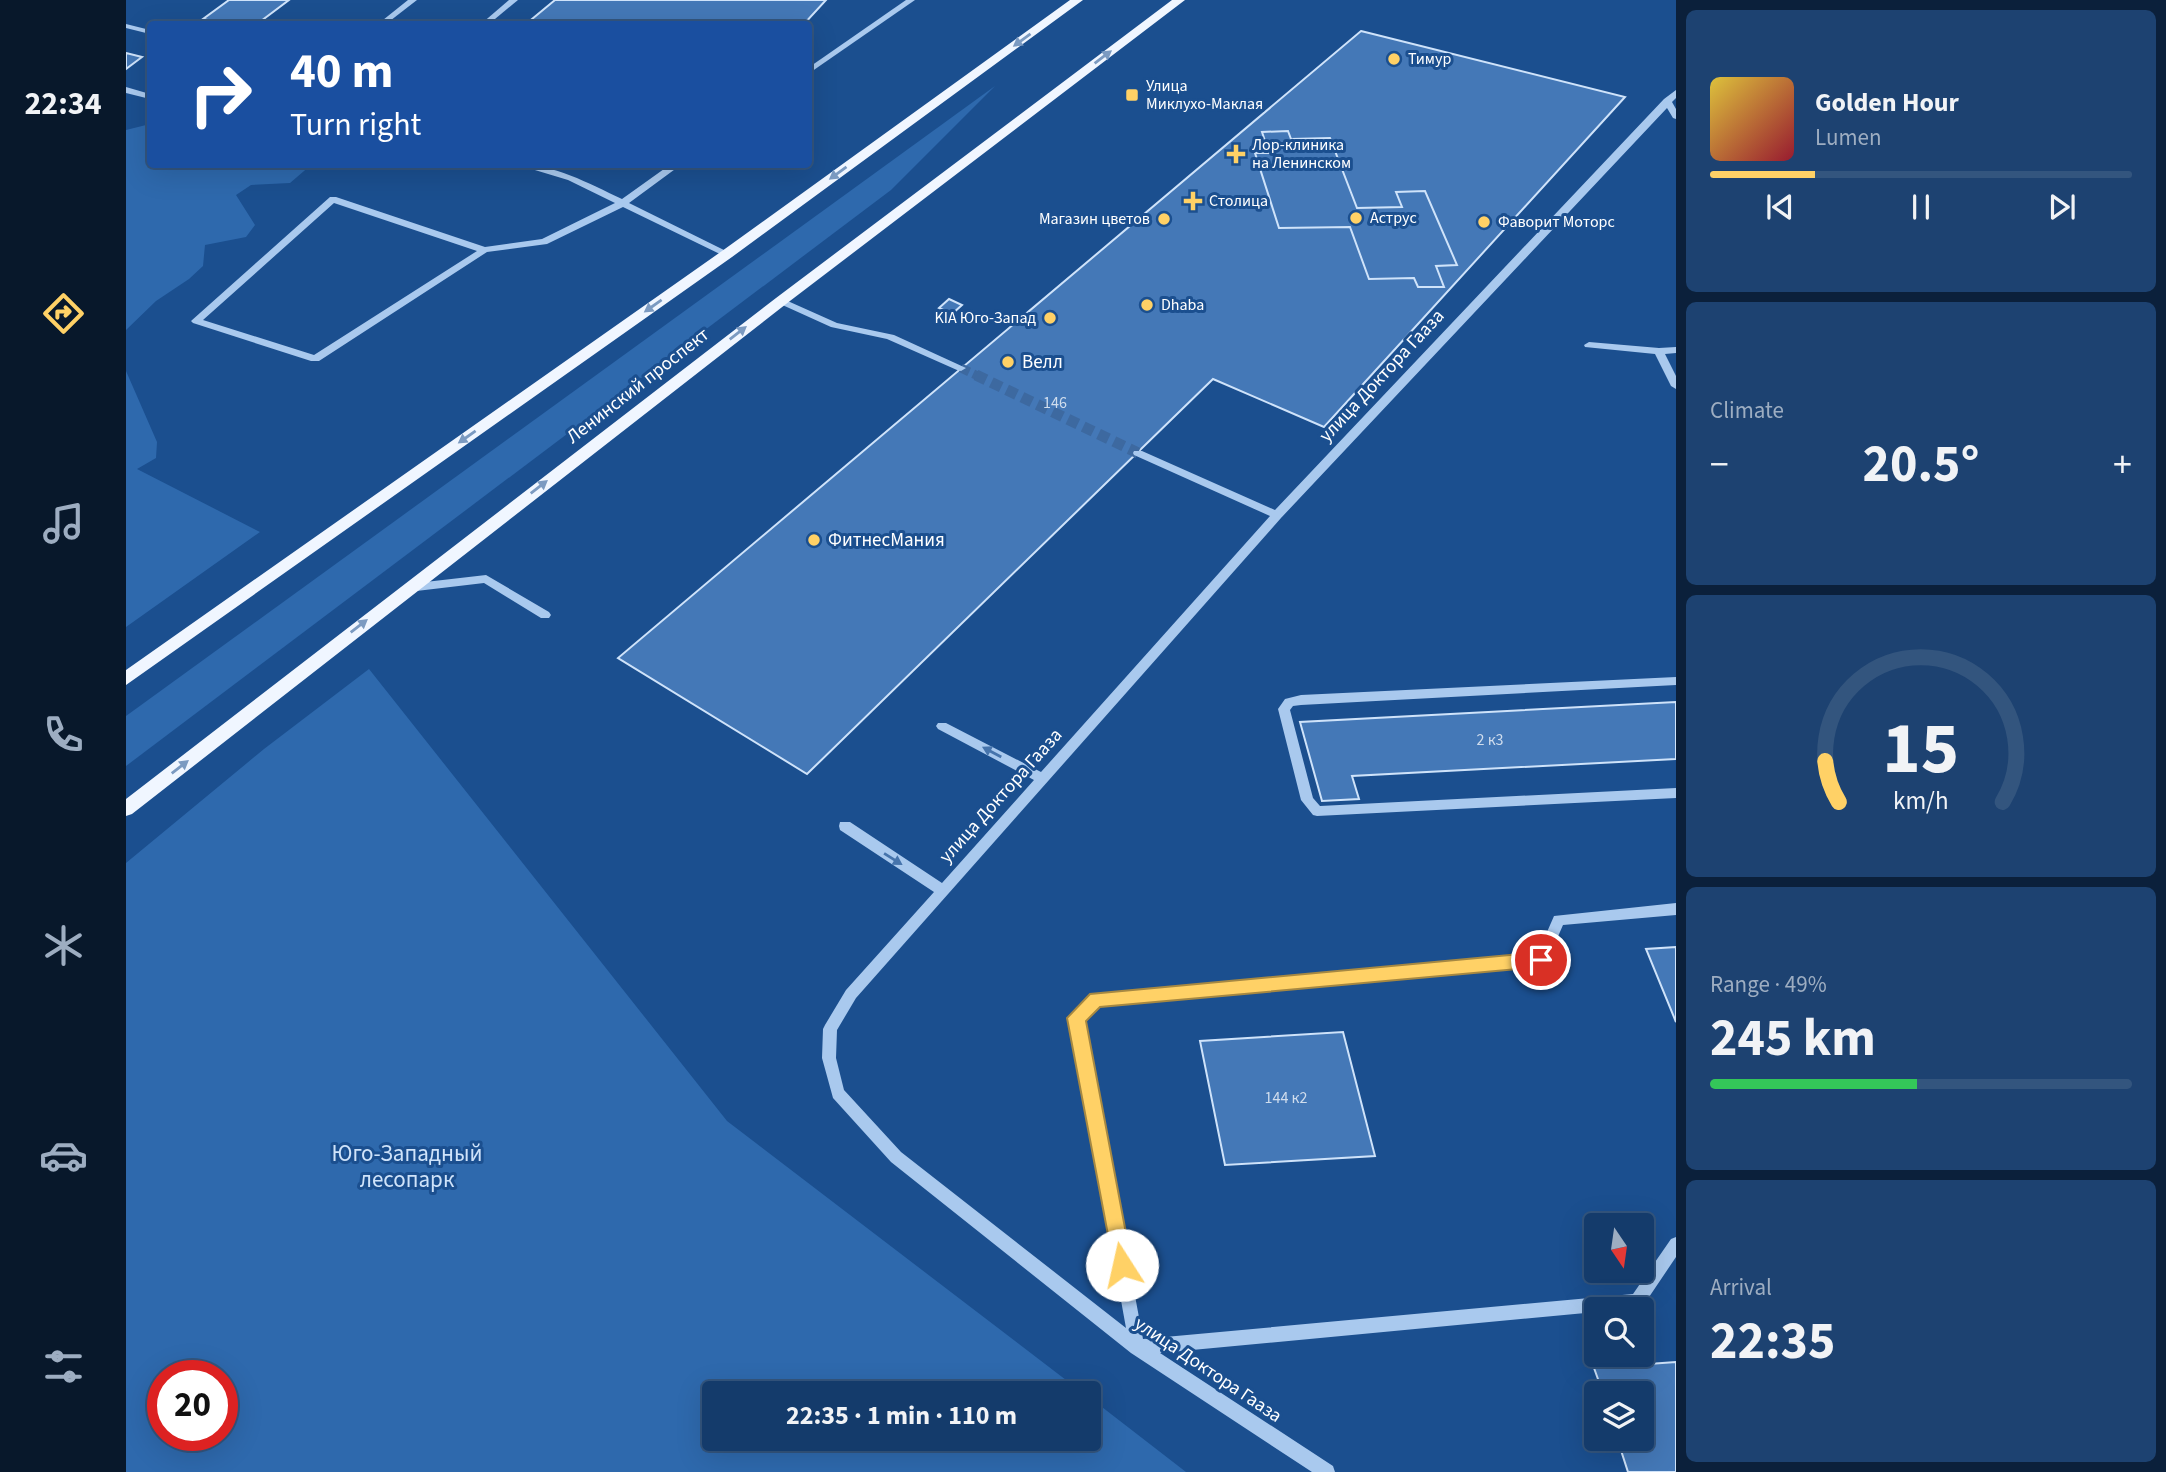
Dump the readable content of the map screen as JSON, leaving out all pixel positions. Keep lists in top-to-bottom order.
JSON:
{
  "streets": {
    "main road": ["Ленинский проспект"],
    "street": ["улица Доктора Гааза"]
  },
  "parks": ["Юго-Западный лесопарк"],
  "places": {
    "other": [
      "Тимур",
      "Аструс",
      "Магазин цветов",
      "Фаворит Моторс",
      "Dhaba",
      "KIA Юго-Запад",
      "Велл",
      "ФитнесМания"
    ],
    "transit": ["Улица Миклухо-Маклая"],
    "health": ["Лор-клиника на Ленинском", "Столица"]
  },
  "house_numbers": ["146", "2 к3", "144 к2"],
  "north": "bottom",
  "page": {
    "tabs": "22:34",
    "turn": ["40 m", "Turn right"],
    "song": ["Golden Hour", "Lumen"],
    "tile": [
      "Climate",
      ["Range · 49%", "245 km"],
      ["Arrival", "22:35"]
    ],
    "heat": ["−", "20.5°", "+"],
    "limit": "20",
    "trip": "22:35 · 1 min · 110 m",
    "gauge": ["15", "km/h"]
  }
}
